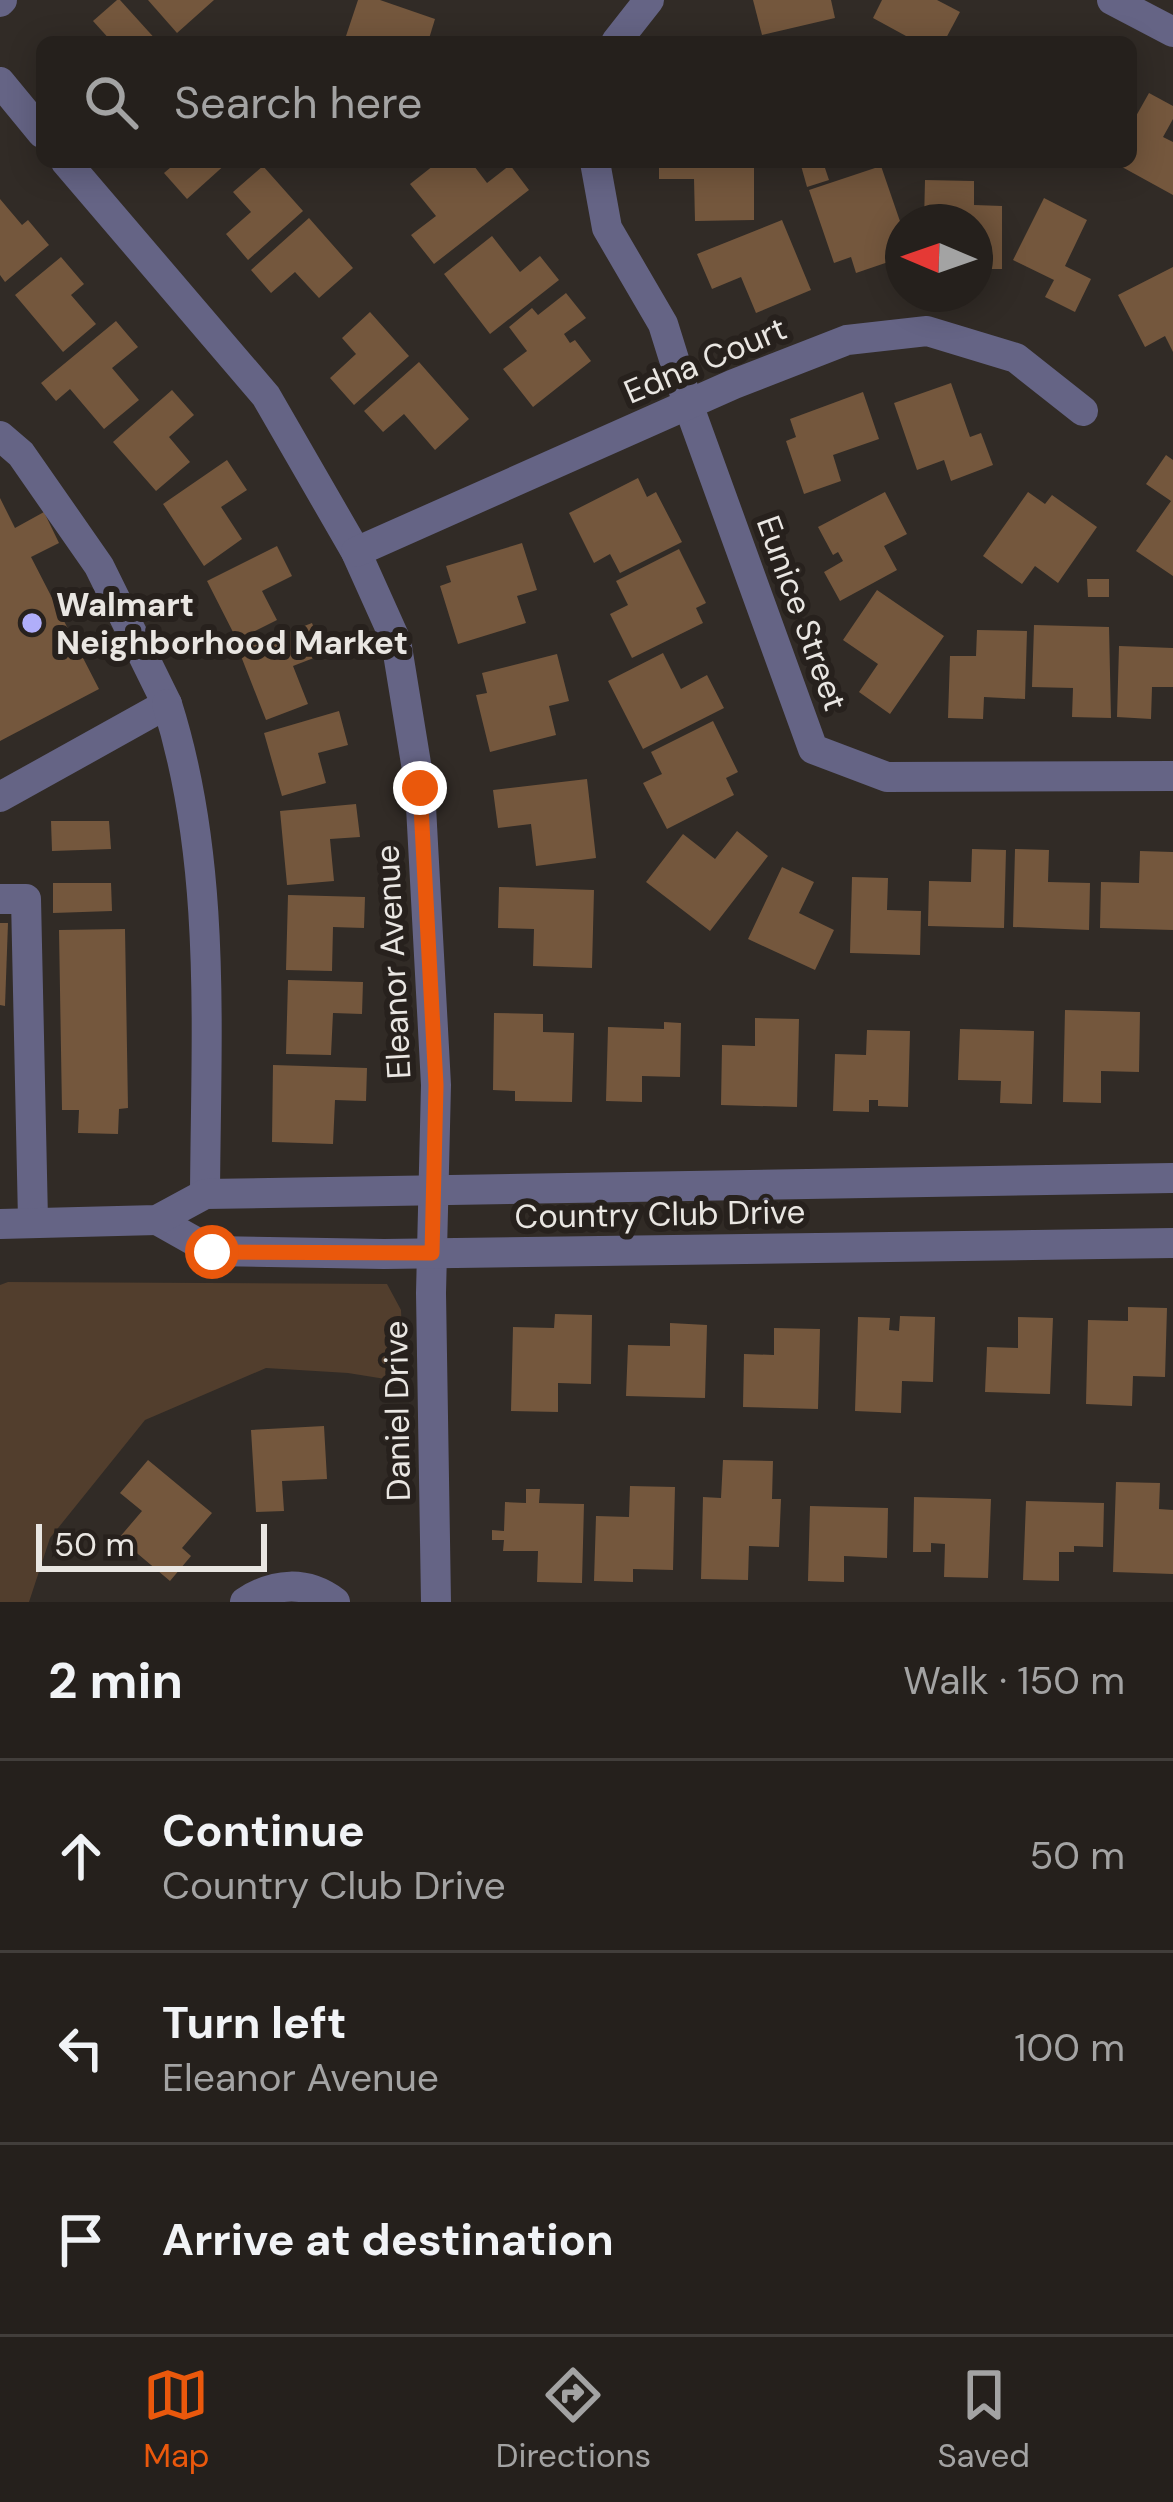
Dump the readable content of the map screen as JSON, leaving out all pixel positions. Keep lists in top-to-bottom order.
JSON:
{
  "streets": {
    "street": [
      "Edna Court",
      "Eunice Street",
      "Eleanor Avenue",
      "Country Club Drive",
      "Daniel Drive"
    ]
  },
  "crossings": [
    ["Edna Court", "Eunice Street"],
    ["Edna Court", "Eleanor Avenue"],
    ["Eleanor Avenue", "Country Club Drive"],
    ["Eleanor Avenue", "Daniel Drive"],
    ["Country Club Drive", "Daniel Drive"]
  ],
  "places": ["Walmart Neighborhood Market"],
  "scale_bar": "50 m",
  "north": "left",
  "page": {
    "search": "Search here",
    "scale": "50 m",
    "heading": ["2 min", "Walk · 150 m"],
    "list": [
      ["Continue", "Country Club Drive", "50 m"],
      ["Turn left", "Eleanor Avenue", "100 m"],
      "Arrive at destination"
    ],
    "nav": ["Map", "Directions", "Saved"]
  }
}
